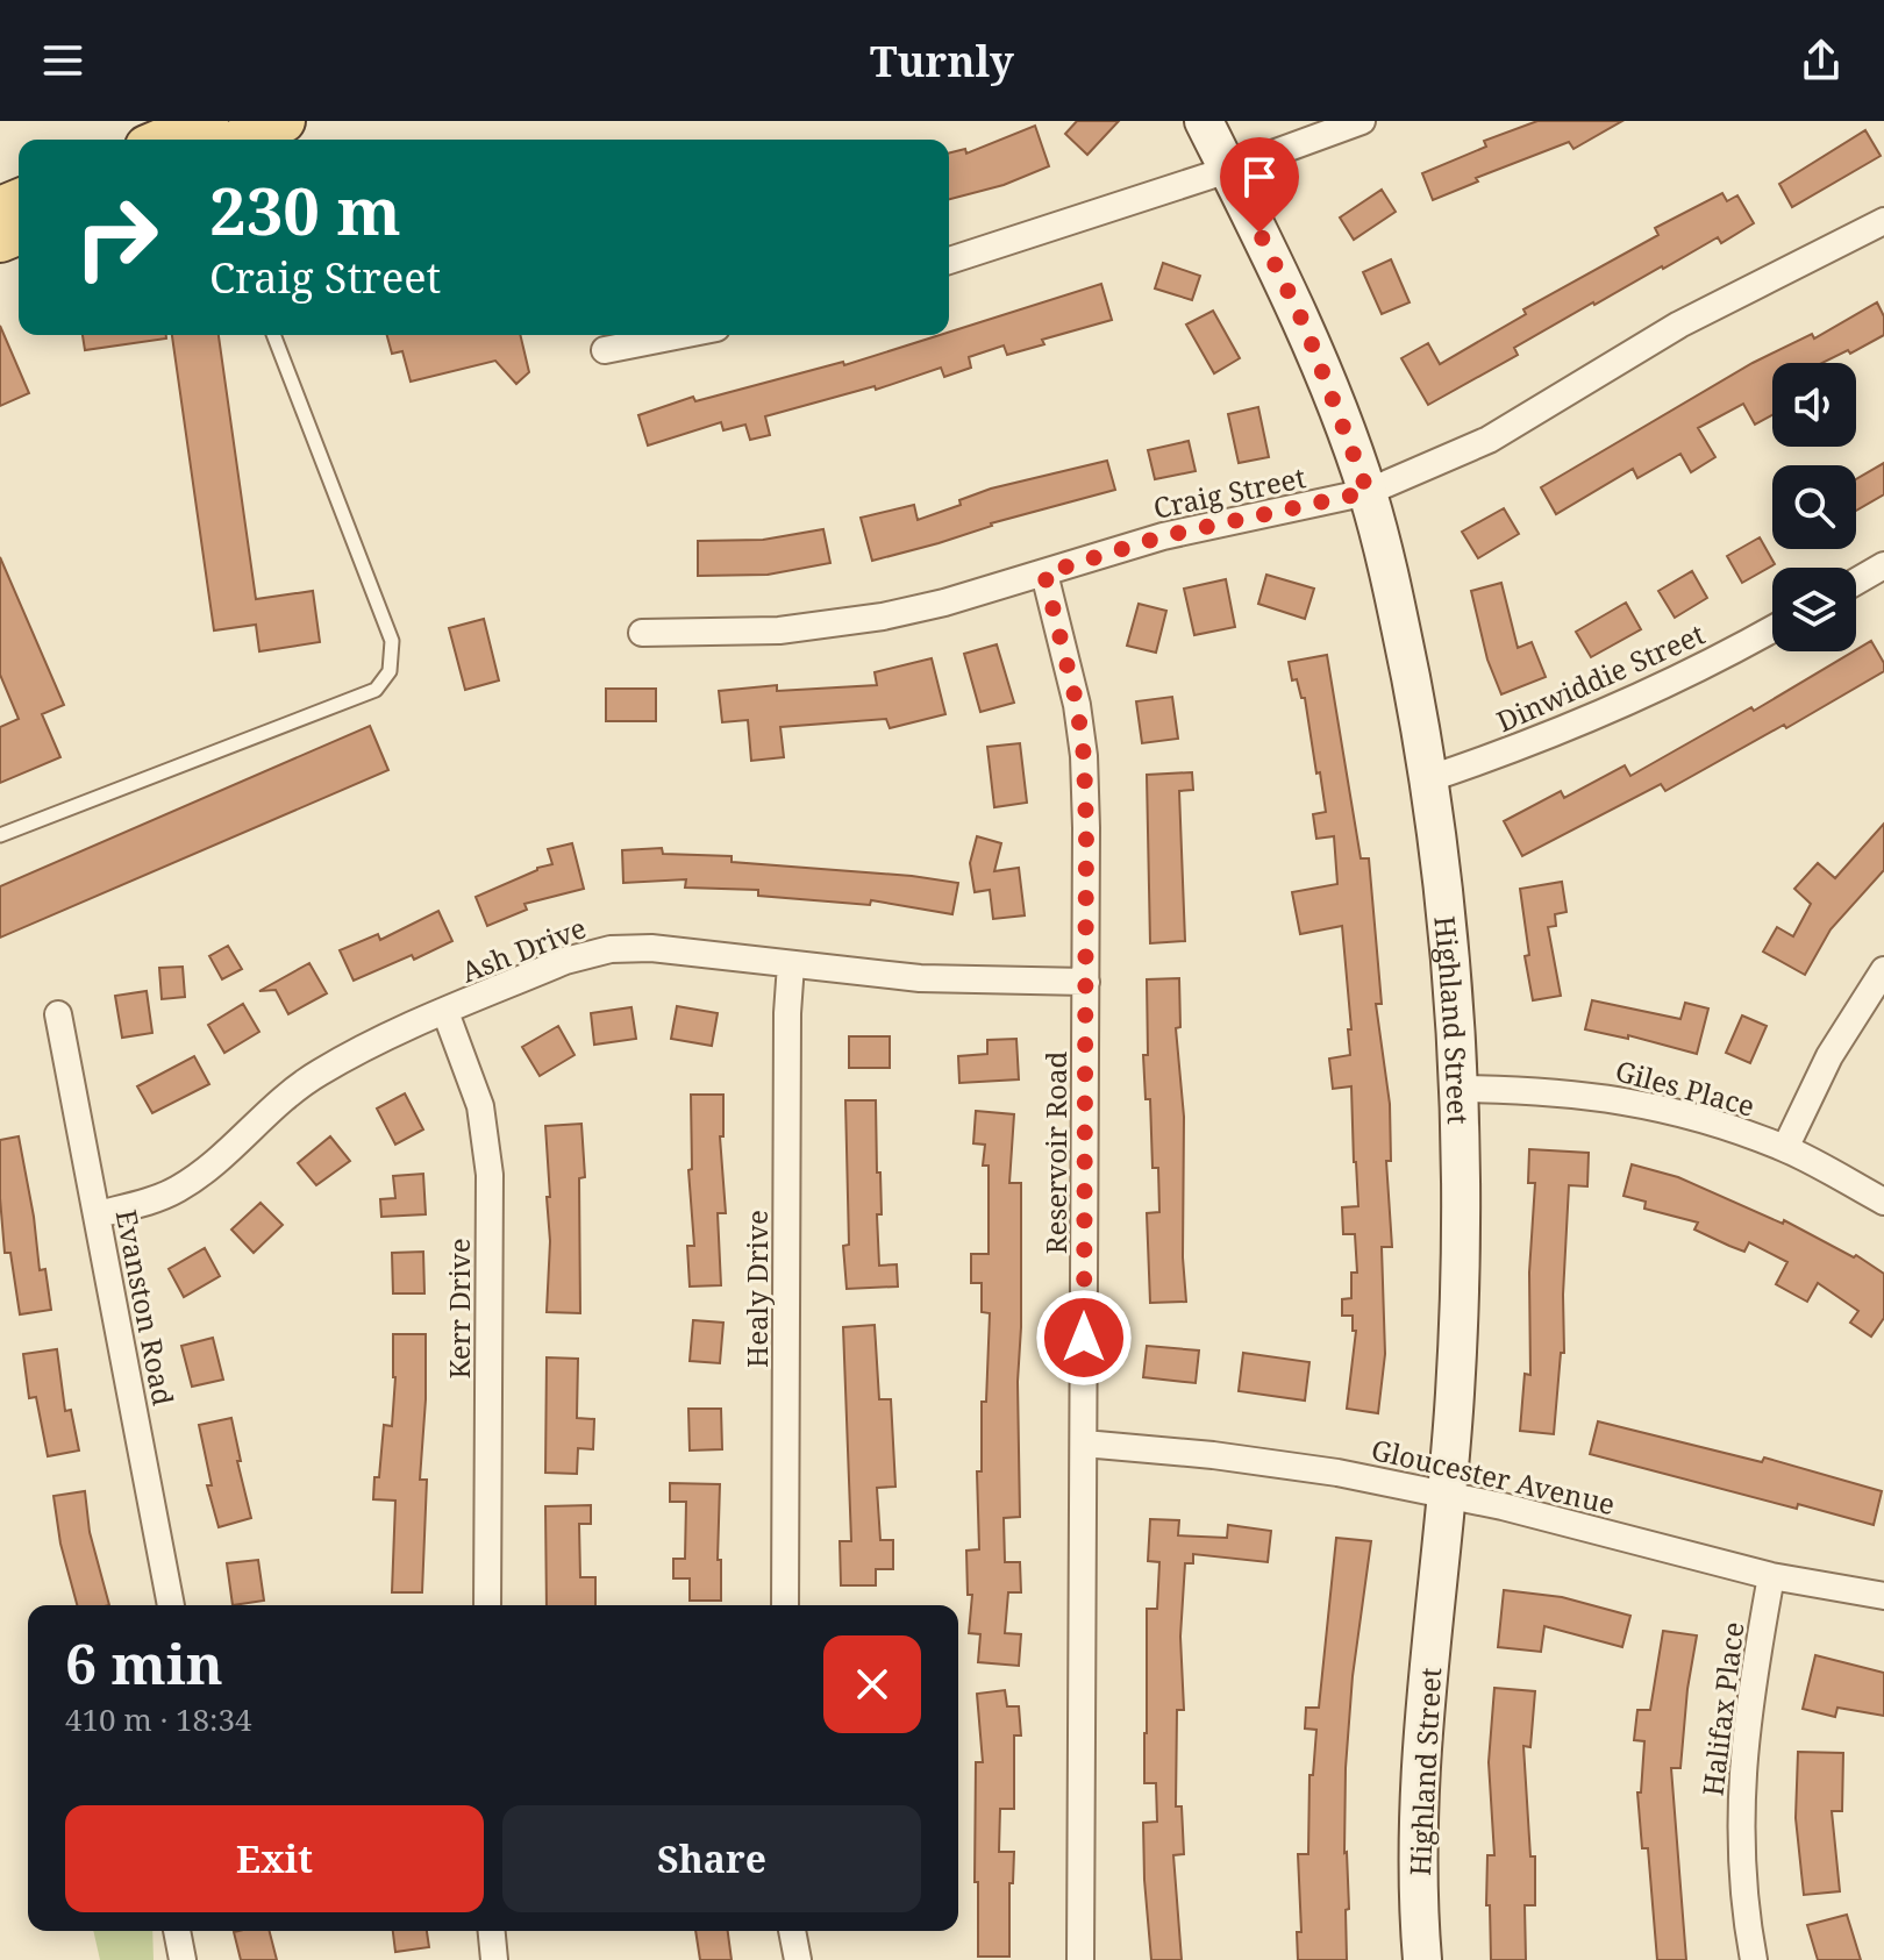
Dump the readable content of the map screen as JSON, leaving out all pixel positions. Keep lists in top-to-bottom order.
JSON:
{
  "streets": {
    "street": [
      "Craig Street",
      "Dinwiddie Street",
      "Ash Drive",
      "Highland Street",
      "Giles Place",
      "Reservoir Road",
      "Healy Drive",
      "Evanston Road",
      "Kerr Drive",
      "Gloucester Avenue",
      "Halifax Place"
    ]
  },
  "crossings": [
    ["Craig Street", "Highland Street"],
    ["Craig Street", "Reservoir Road"],
    ["Dinwiddie Street", "Highland Street"],
    ["Ash Drive", "Reservoir Road"],
    ["Ash Drive", "Healy Drive"],
    ["Ash Drive", "Evanston Road"],
    ["Ash Drive", "Kerr Drive"],
    ["Highland Street", "Giles Place"],
    ["Highland Street", "Gloucester Avenue"],
    ["Reservoir Road", "Gloucester Avenue"],
    ["Gloucester Avenue", "Halifax Place"]
  ],
  "page": {
    "header": "Turnly",
    "turn": ["230 m", "Craig Street"],
    "heading": ["6 min", "410 m · 18:34"],
    "buttons": ["Exit", "Share"]
  }
}
